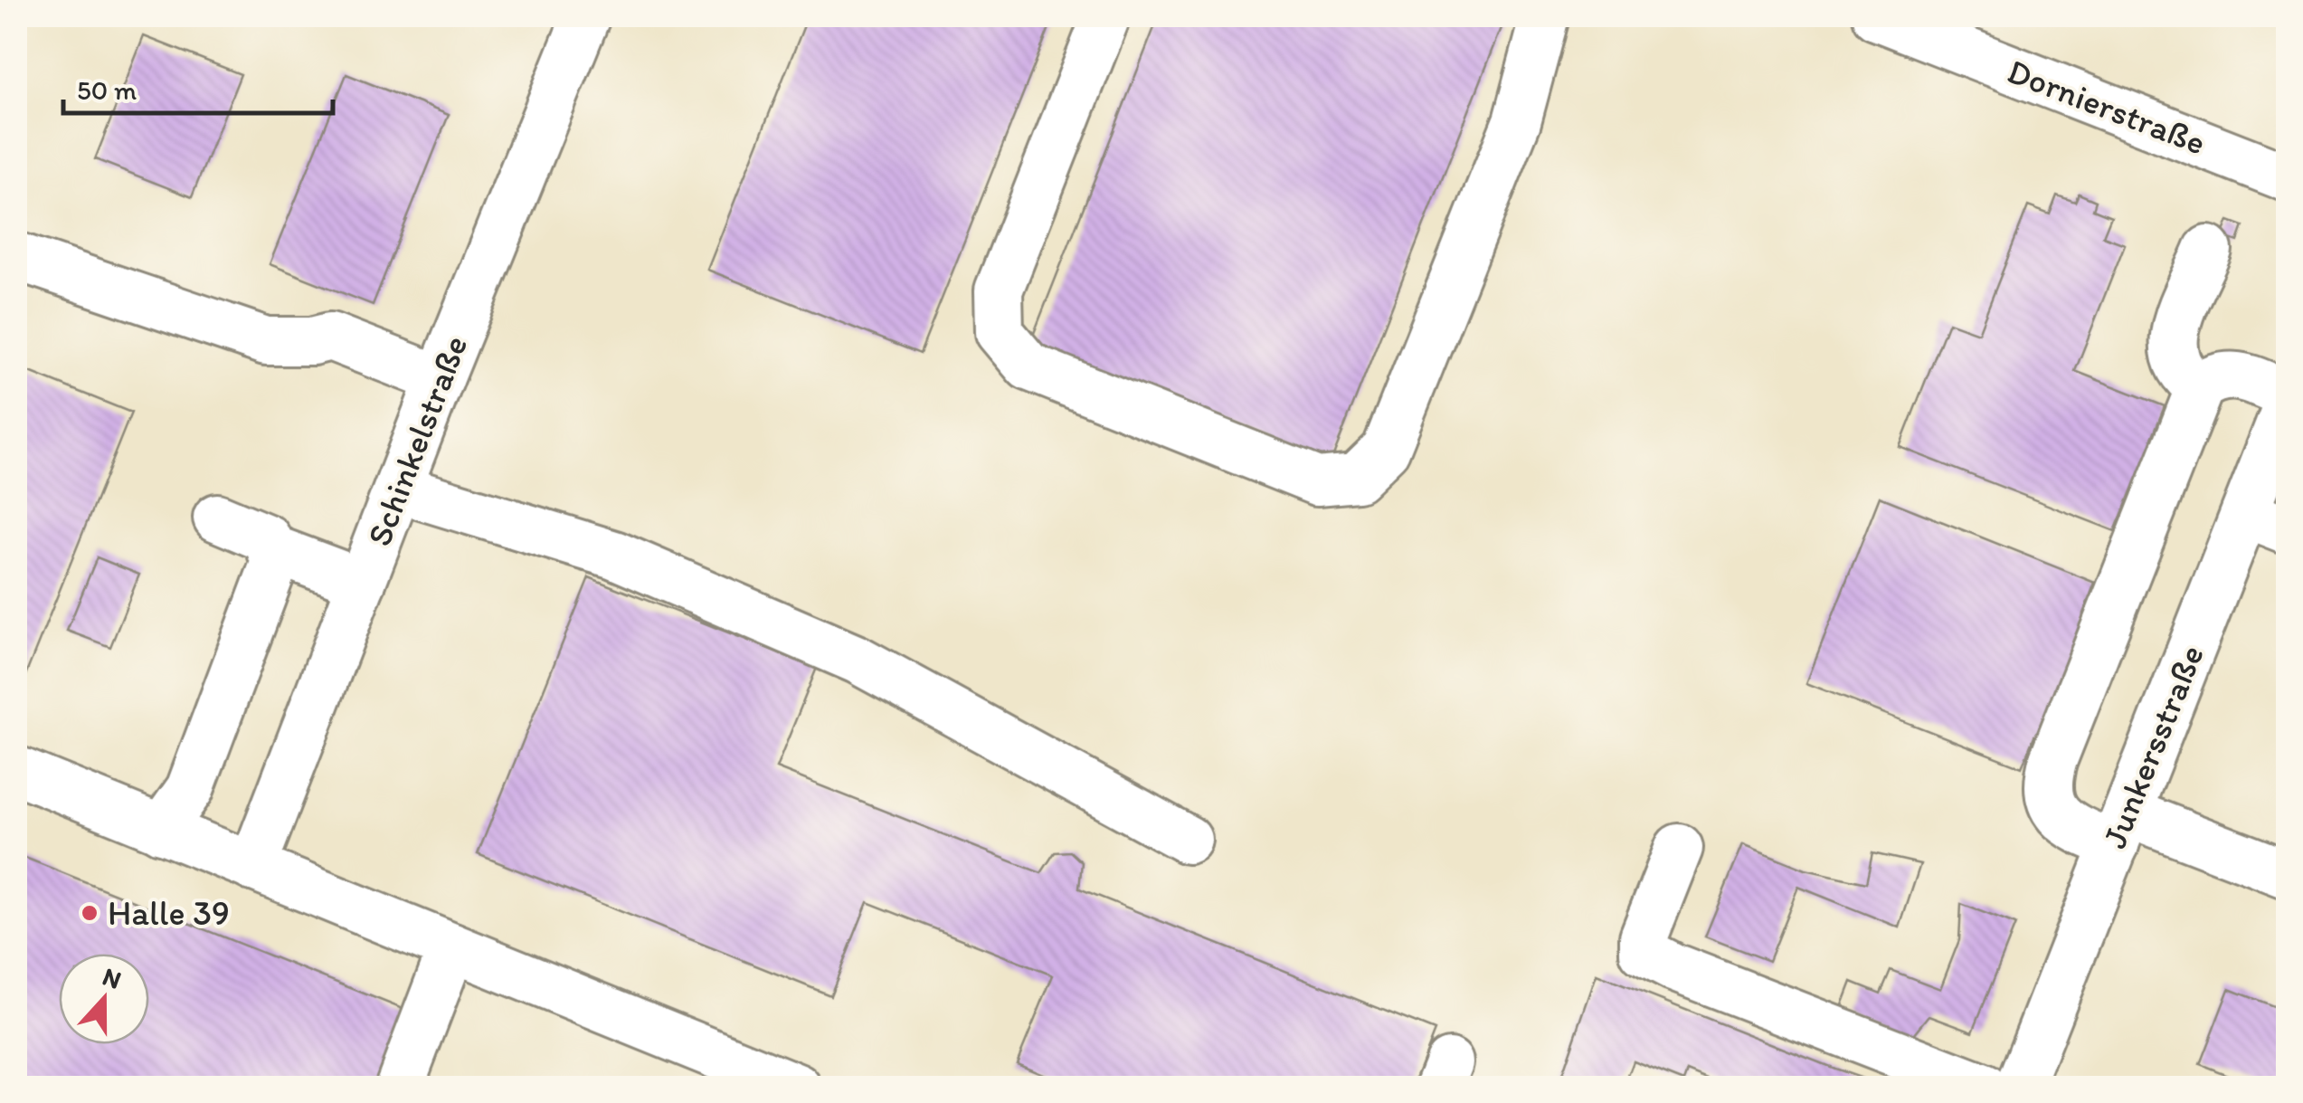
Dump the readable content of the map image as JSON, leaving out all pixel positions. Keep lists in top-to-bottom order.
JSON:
{
  "streets": {
    "street": ["Dornierstraße", "Schinkelstraße", "Junkersstraße"]
  },
  "places": ["Halle 39"],
  "scale_bar": "50 m",
  "north": "top"
}
